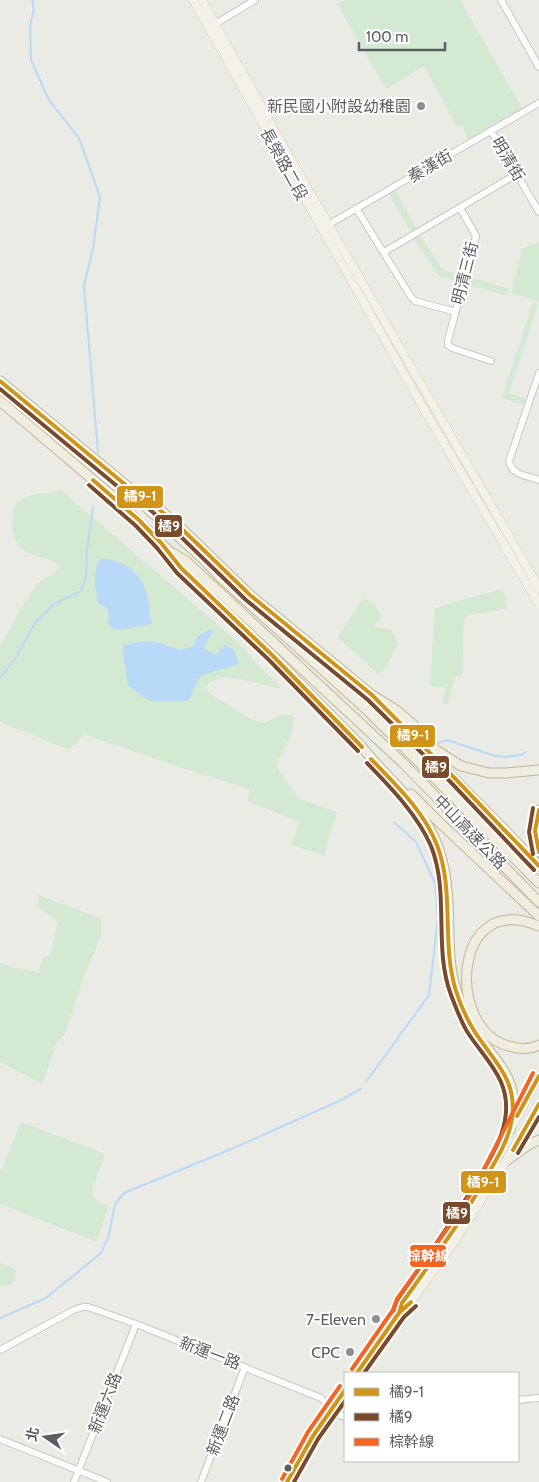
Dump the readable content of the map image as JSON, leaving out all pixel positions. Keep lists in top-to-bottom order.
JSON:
{
  "streets": {
    "highway": ["中山高速公路"],
    "main road": ["長榮路二段"],
    "street": [
      "明清街",
      "秦漢街",
      "明清三街",
      "新運一路",
      "新運六路",
      "新運二路"
    ]
  },
  "crossings": [
    ["明清街", "秦漢街"],
    ["長榮路二段", "秦漢街"],
    ["秦漢街", "明清三街"],
    ["新運一路", "新運六路"],
    ["新運一路", "新運二路"]
  ],
  "places": ["新民國小附設幼稚園", "7-Eleven", "CPC"],
  "lines": ["transit line 橘9-1", "transit line 橘9", "transit line 棕幹線"],
  "legend": ["橘9-1", "橘9", "棕幹線"],
  "scale_bar": "100 m",
  "north": "left"
}
